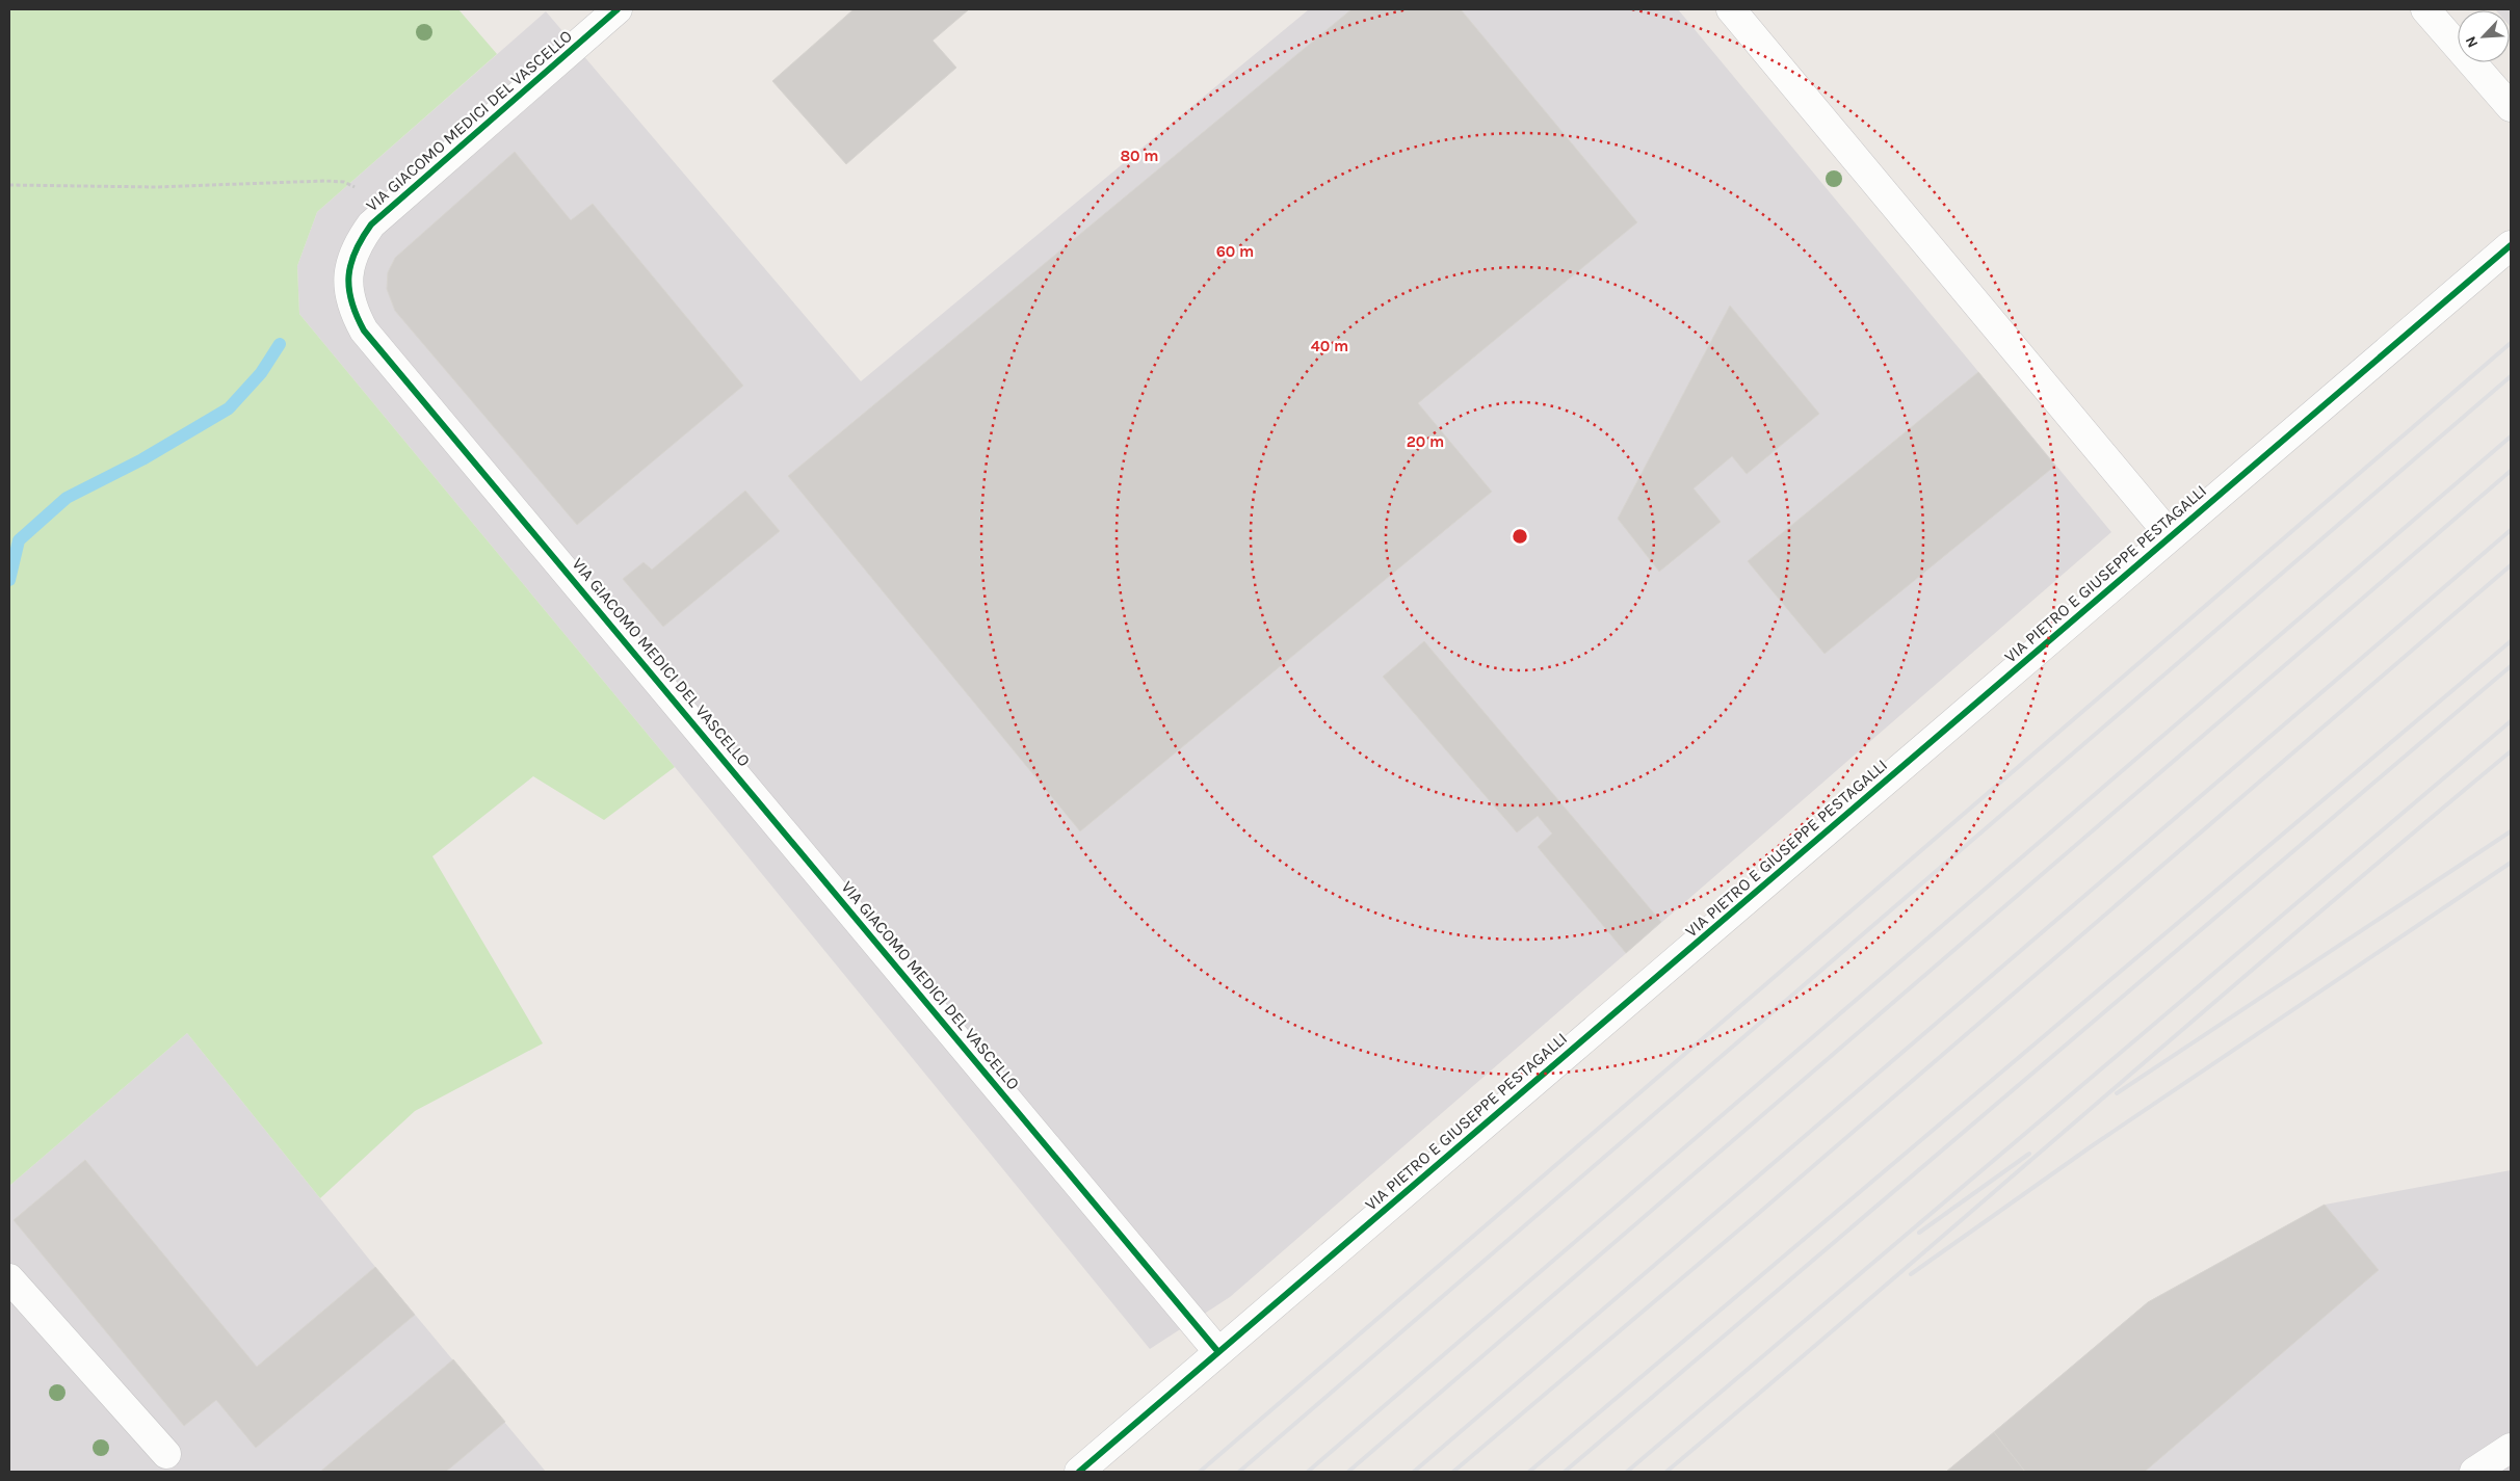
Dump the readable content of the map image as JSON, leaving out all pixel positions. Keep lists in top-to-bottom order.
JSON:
{
  "streets": {
    "street": ["VIA GIACOMO MEDICI DEL VASCELLO", "VIA PIETRO E GIUSEPPE PESTAGALLI"]
  },
  "crossings": [
    ["VIA GIACOMO MEDICI DEL VASCELLO", "VIA PIETRO E GIUSEPPE PESTAGALLI"]
  ],
  "north": "bottom left",
  "rings": [
    "80 m",
    "60 m",
    "40 m",
    "20 m"
  ]
}
